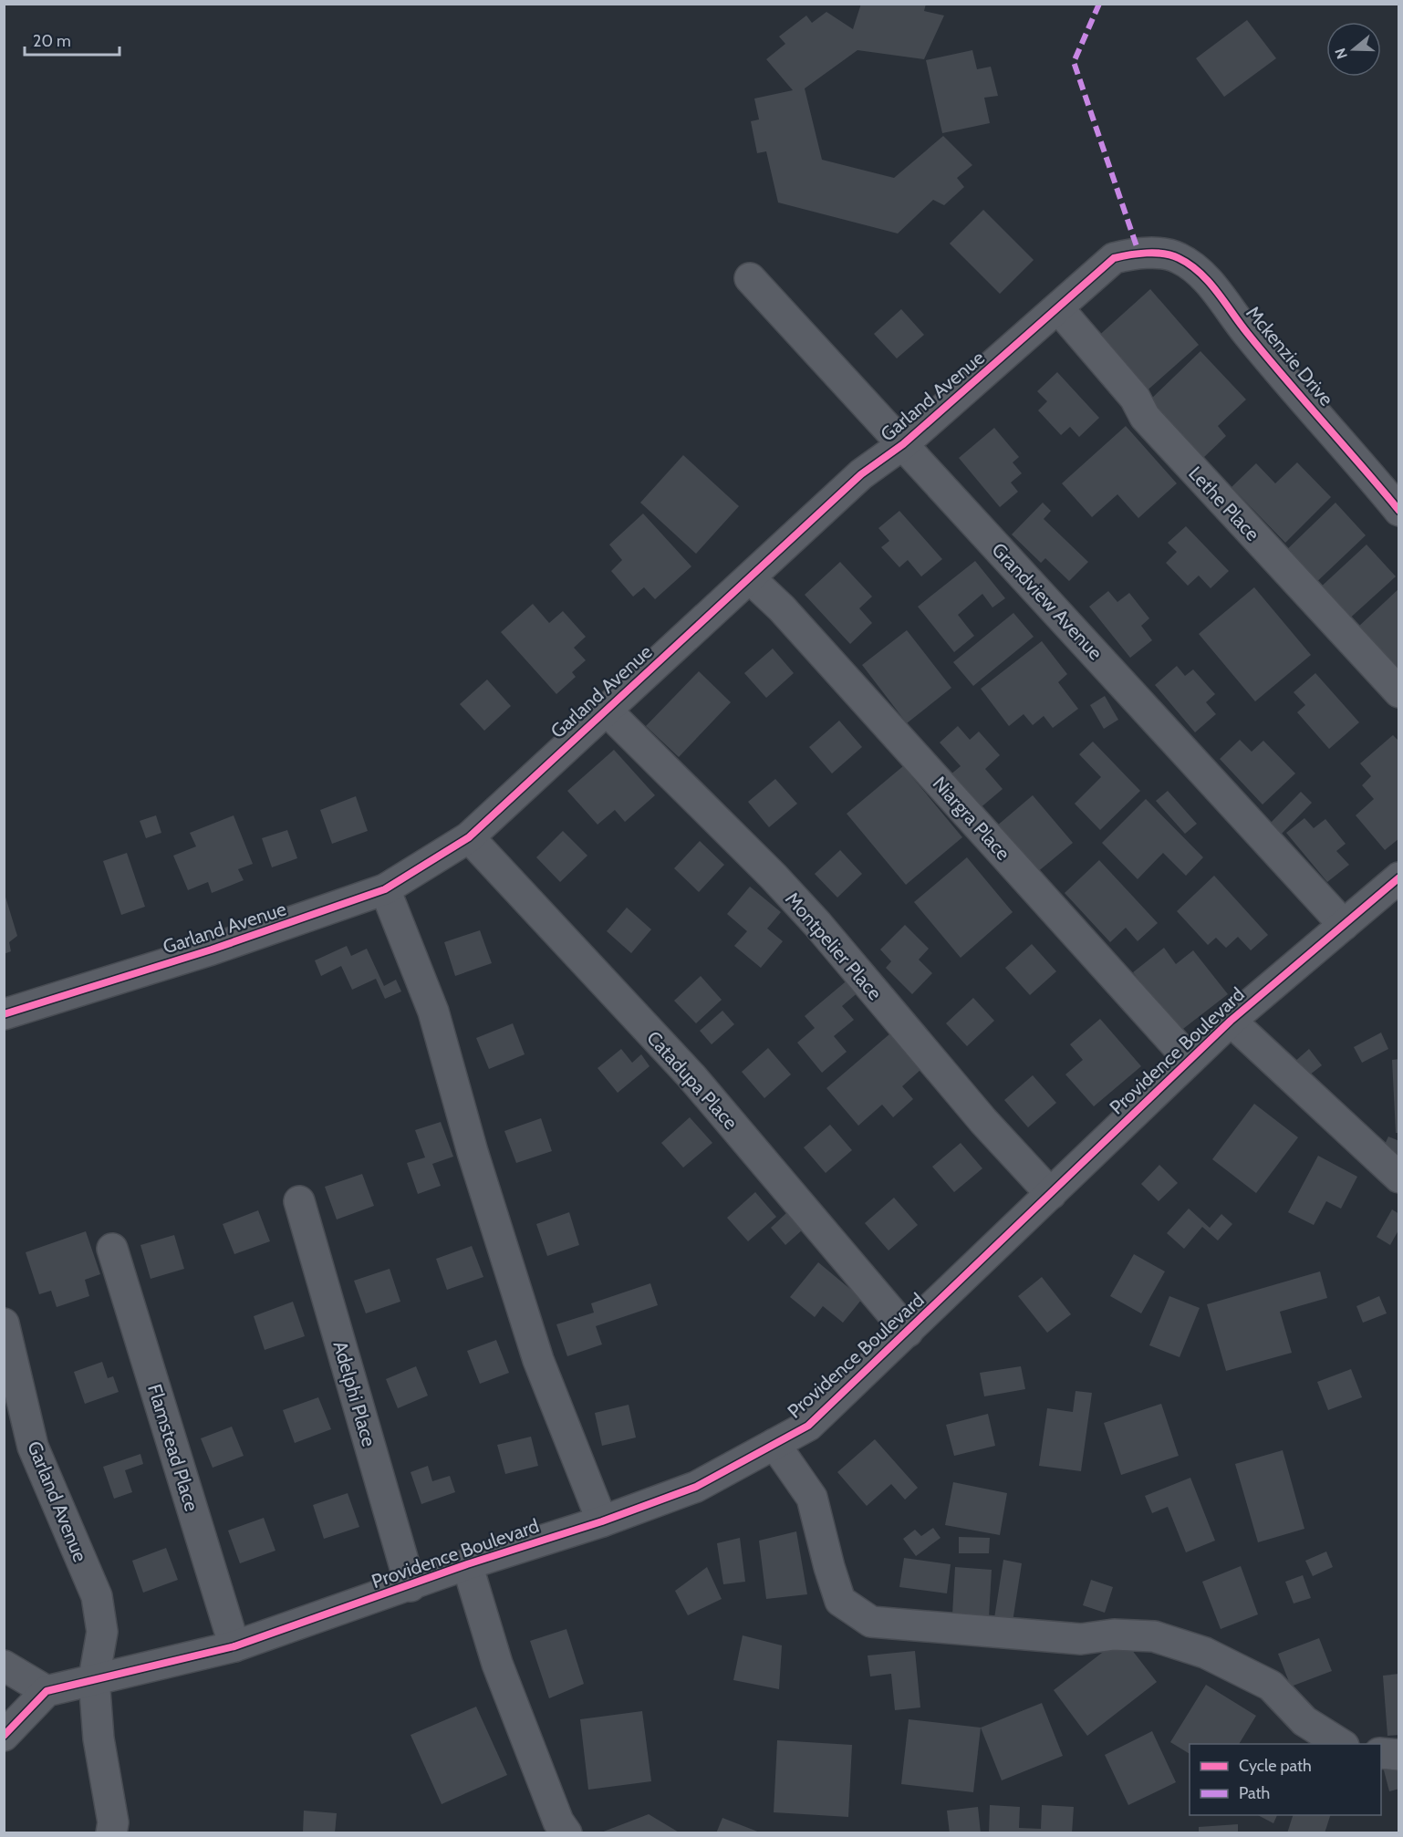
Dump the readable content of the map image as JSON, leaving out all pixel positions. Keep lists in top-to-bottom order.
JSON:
{
  "streets": {
    "street": [
      "Mckenzie Drive",
      "Garland Avenue",
      "Lethe Place",
      "Grandview Avenue",
      "Niargra Place",
      "Montpelier Place",
      "Providence Boulevard",
      "Catadupa Place",
      "Adelphi Place",
      "Flamstead Place"
    ]
  },
  "crossings": [
    ["Mckenzie Drive", "Garland Avenue"],
    ["Garland Avenue", "Lethe Place"],
    ["Garland Avenue", "Grandview Avenue"],
    ["Garland Avenue", "Niargra Place"],
    ["Garland Avenue", "Montpelier Place"],
    ["Garland Avenue", "Providence Boulevard"],
    ["Garland Avenue", "Catadupa Place"],
    ["Grandview Avenue", "Providence Boulevard"],
    ["Niargra Place", "Providence Boulevard"],
    ["Montpelier Place", "Providence Boulevard"],
    ["Providence Boulevard", "Catadupa Place"],
    ["Providence Boulevard", "Adelphi Place"],
    ["Providence Boulevard", "Flamstead Place"]
  ],
  "legend": ["Cycle path", "Path"],
  "scale_bar": "20 m",
  "north": "left"
}
